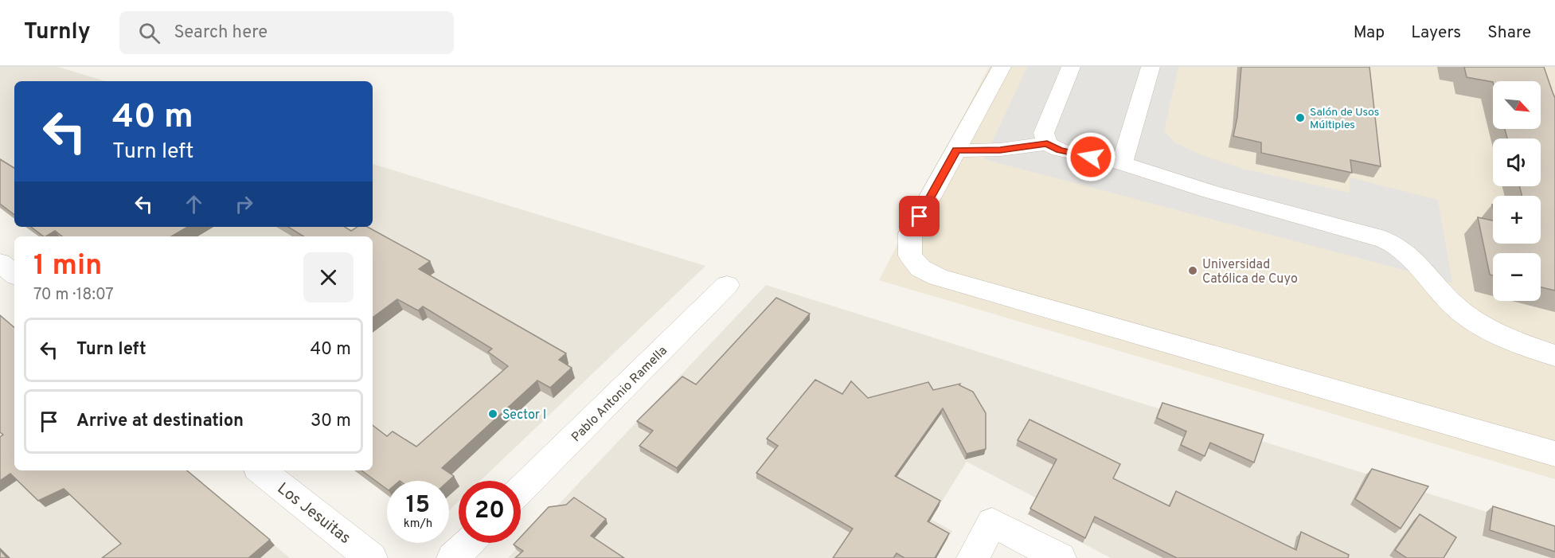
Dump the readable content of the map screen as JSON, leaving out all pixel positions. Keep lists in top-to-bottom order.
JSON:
{
  "streets": {
    "street": ["Pablo Antonio Ramella", "Los Jesuitas"]
  },
  "places": ["Salón de Usos Múltiples", "Universidad Católica de Cuyo", "Sector I"],
  "north": "bottom right",
  "page": {
    "header": "Turnly",
    "search": "Search here",
    "nav": ["Map", "Layers", "Share"],
    "map_buttons": ["+", "−"],
    "turn": ["40 m", "Turn left"],
    "heading": ["1 min", "70 m · 18:07"],
    "list": [
      {
        "name": "Turn left",
        "value": "40 m"
      },
      {
        "name": "Arrive at destination",
        "value": "30 m"
      }
    ],
    "speed": "15 km/h",
    "limit": "20"
  }
}
